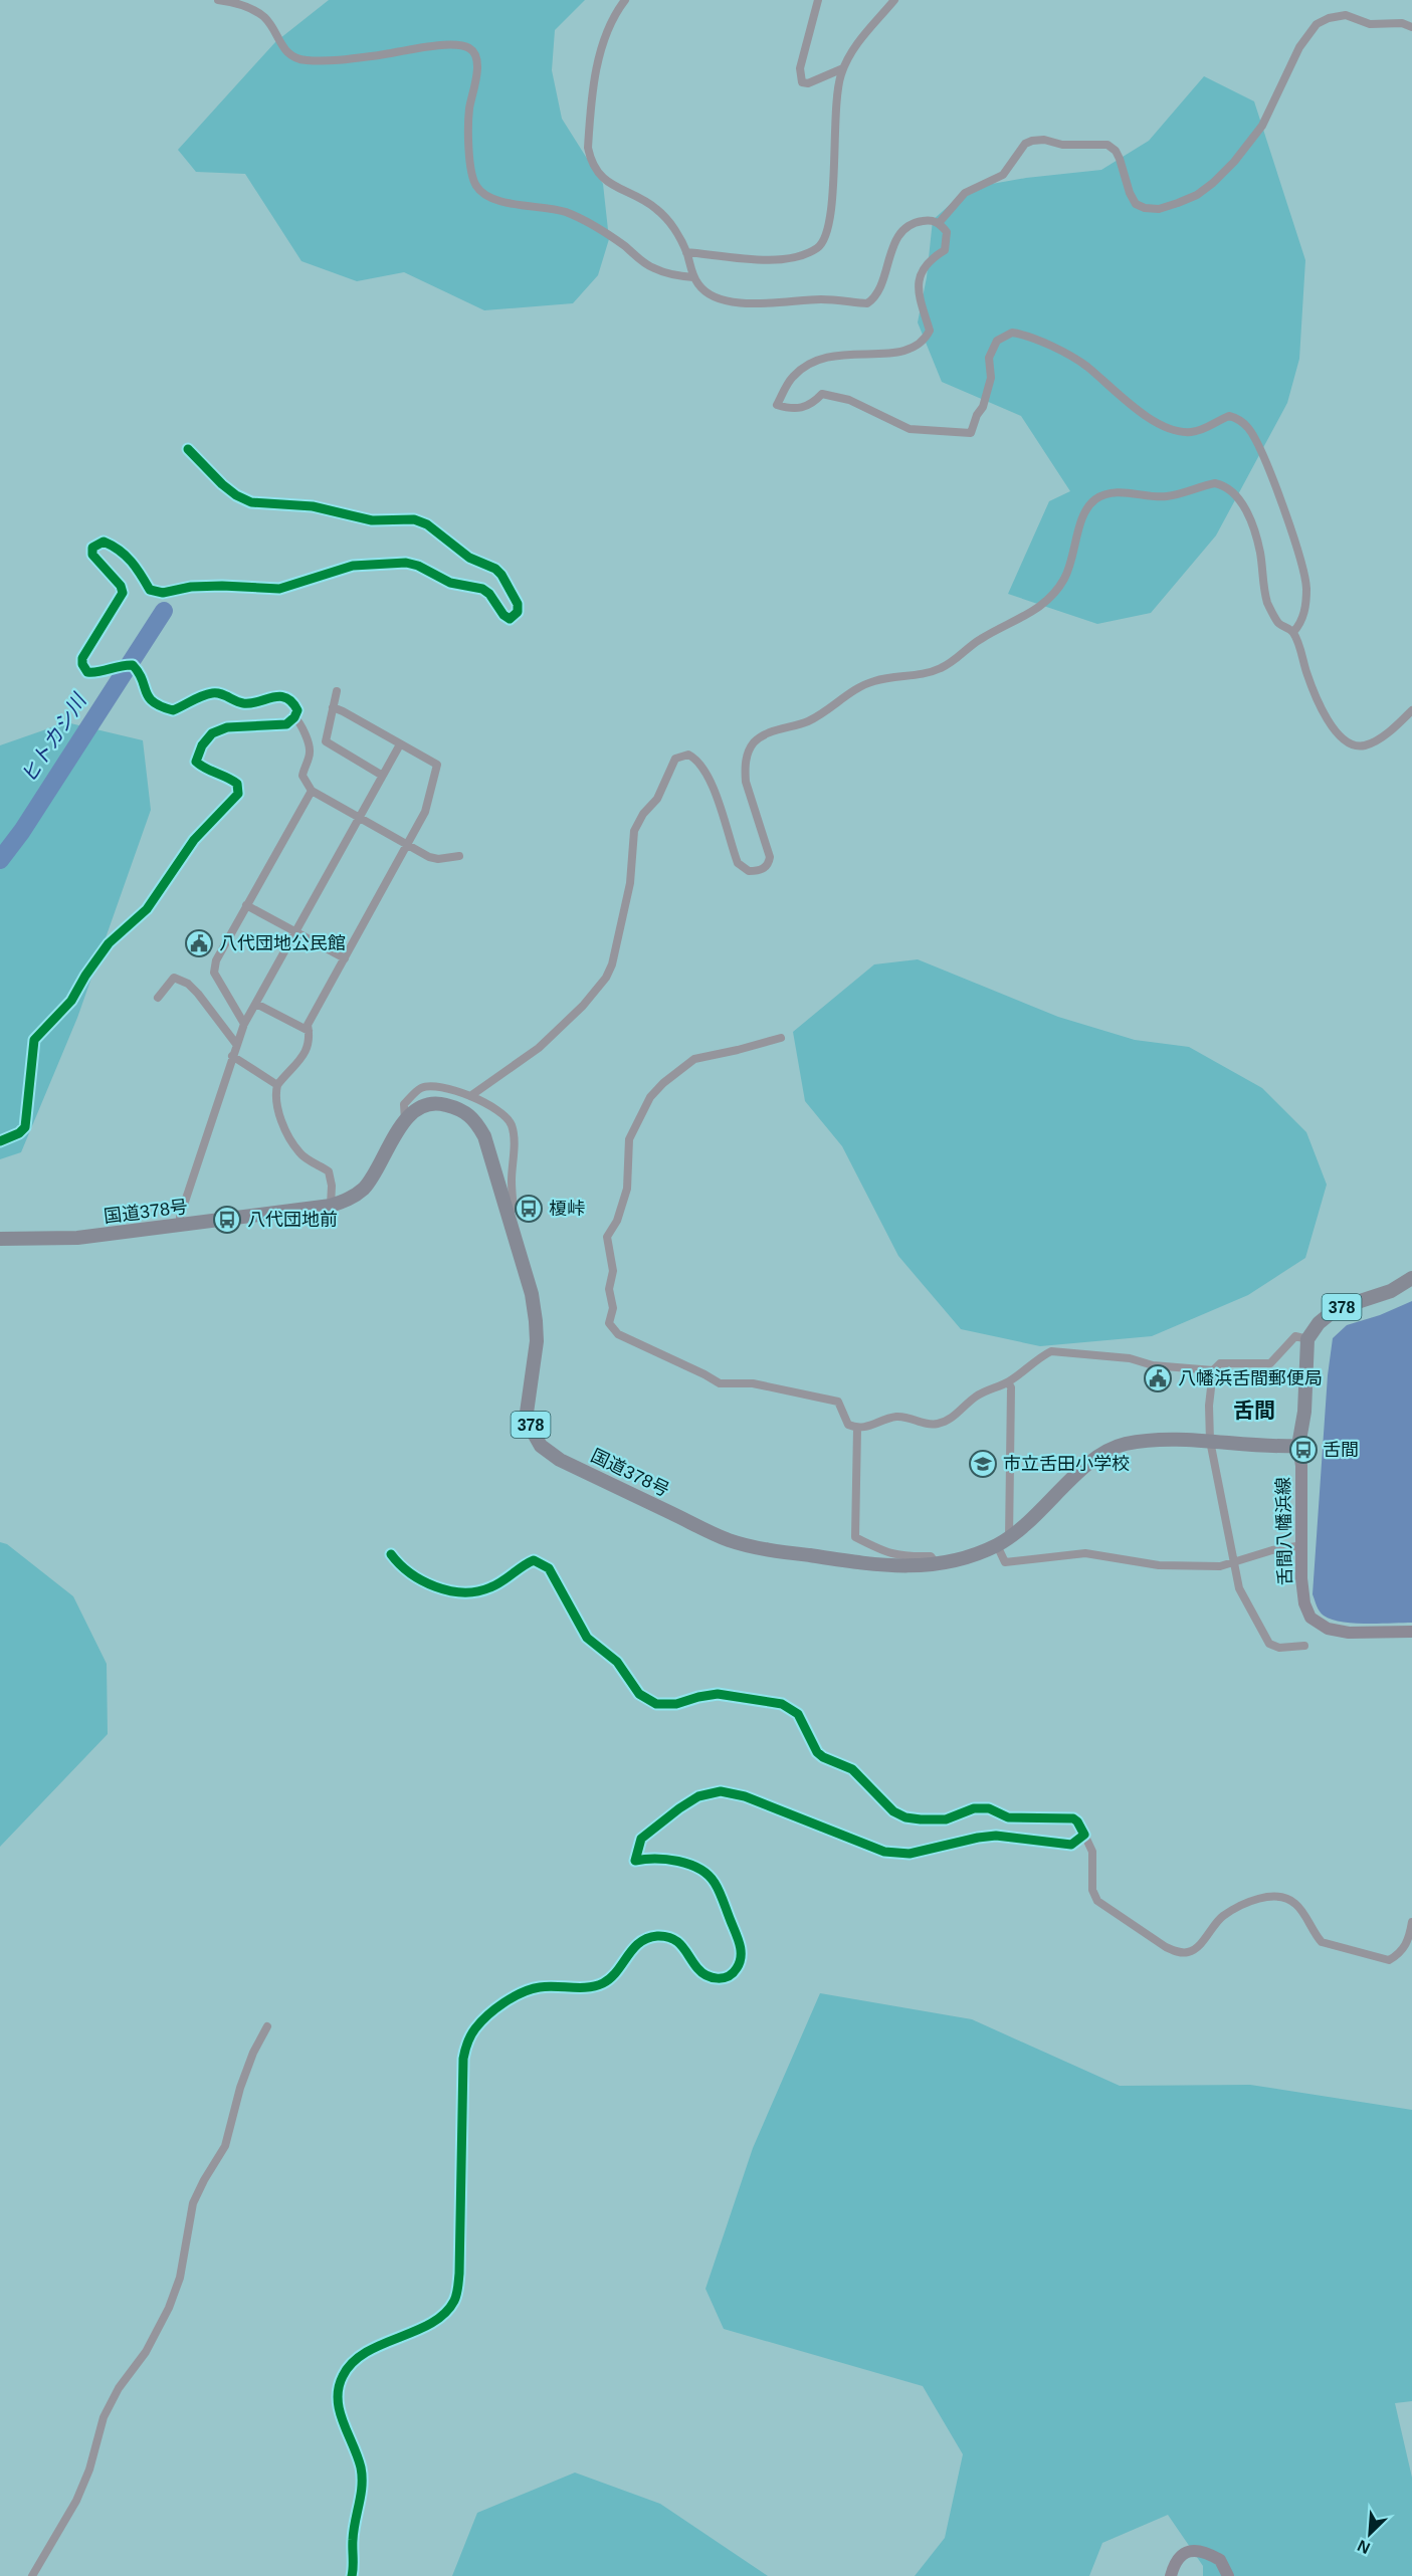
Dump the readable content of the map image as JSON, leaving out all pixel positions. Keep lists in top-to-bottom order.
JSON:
{
  "streets": {
    "highway": ["国道378号", "378"],
    "main road": ["舌間八幡浜線"]
  },
  "crossings": [
    ["国道378号", "378"],
    ["国道378号", "舌間八幡浜線"],
    ["378", "舌間八幡浜線"]
  ],
  "districts": ["舌間"],
  "water": ["ヒトカシ川"],
  "places": {
    "public building": ["八代団地公民館", "八幡浜舌間郵便局"],
    "bus stop": ["榎峠", "八代団地前", "舌間"],
    "school or university": ["市立舌田小学校"]
  },
  "north": "bottom left"
}
